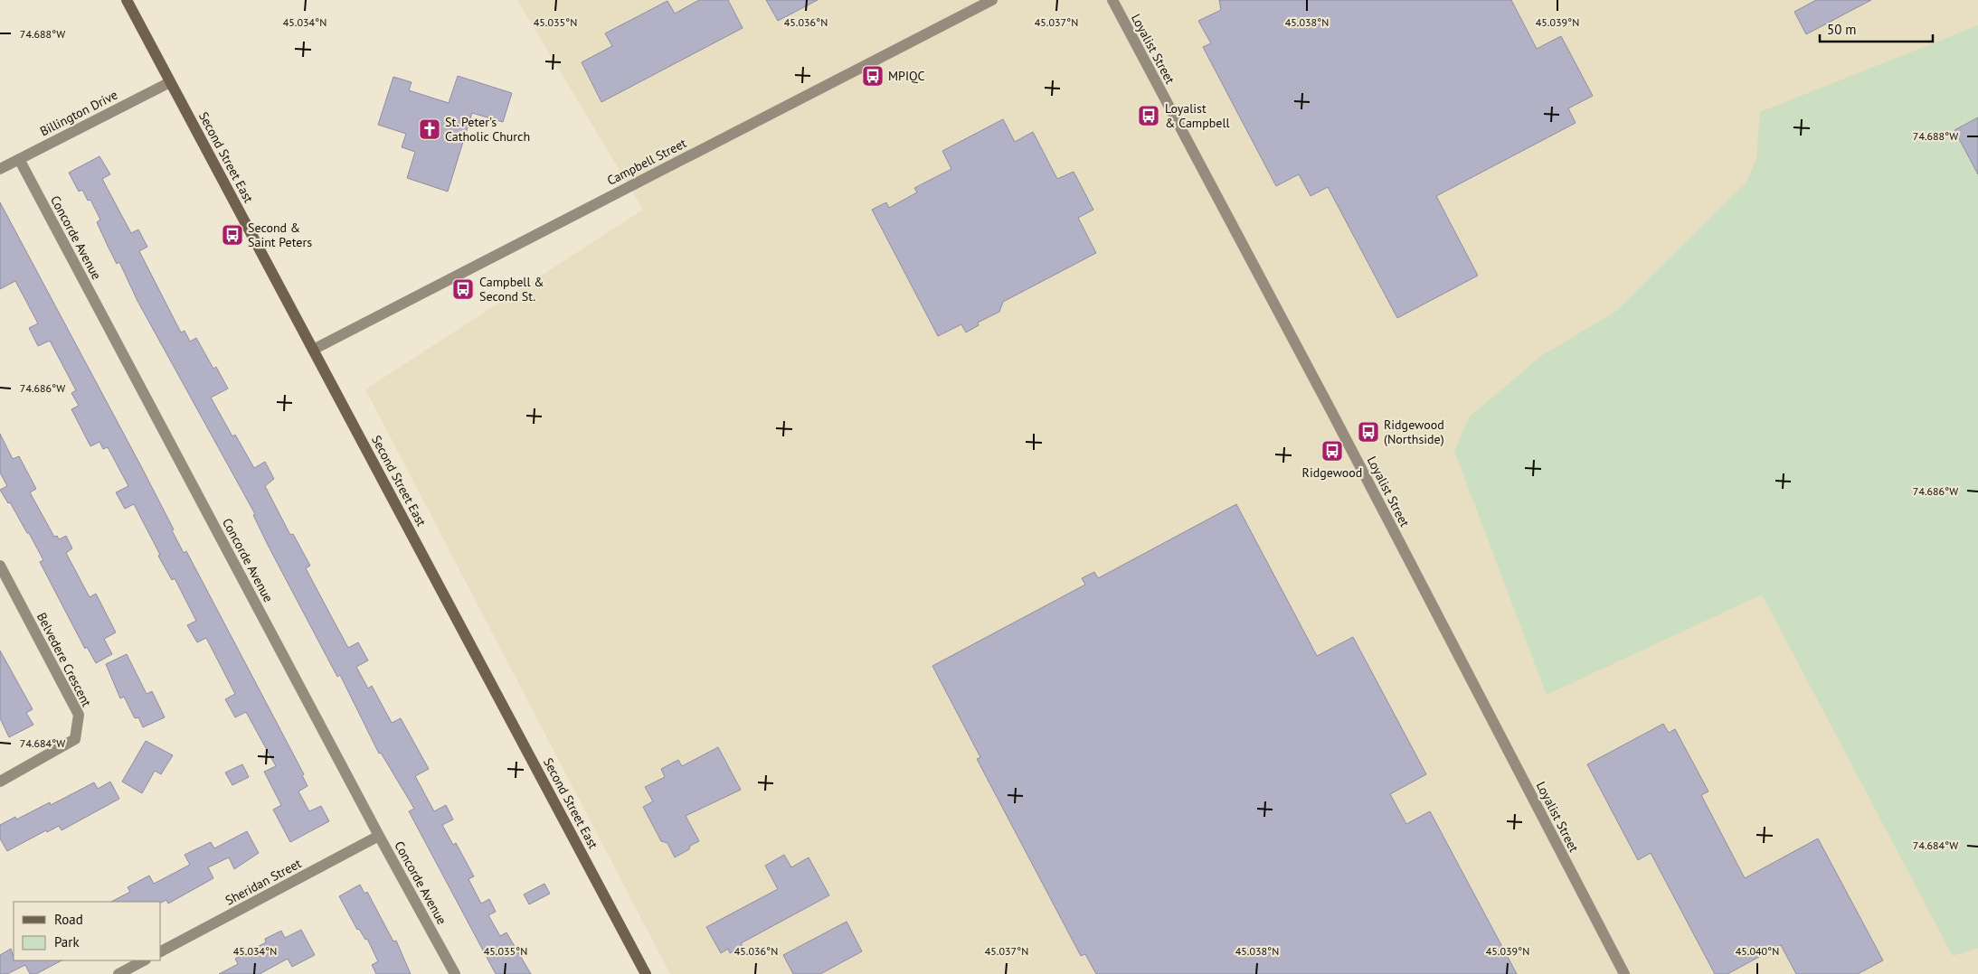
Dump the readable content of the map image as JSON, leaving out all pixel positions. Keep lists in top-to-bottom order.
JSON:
{
  "streets": {
    "main road": ["Second Street East"],
    "street": [
      "Loyalist Street",
      "Billington Drive",
      "Campbell Street",
      "Concorde Avenue",
      "Belvedere Crescent",
      "Sheridan Street"
    ]
  },
  "crossings": [
    ["Billington Drive", "Second Street East"],
    ["Billington Drive", "Concorde Avenue"],
    ["Second Street East", "Campbell Street"],
    ["Concorde Avenue", "Sheridan Street"]
  ],
  "places": {
    "bus stop": [
      "MPIQC",
      "Loyalist & Campbell",
      "Second & Saint Peters",
      "Campbell & Second St.",
      "Ridgewood (Northside)",
      "Ridgewood"
    ],
    "church": ["St. Peter's Catholic Church"]
  },
  "legend": ["Road", "Park"],
  "scale_bar": "50 m",
  "coordinates": [
    "45.034°N",
    "45.035°N",
    "45.036°N",
    "45.037°N",
    "45.038°N",
    "45.039°N",
    "74.688°W",
    "74.686°W",
    "74.684°W",
    "45.040°N"
  ]
}
